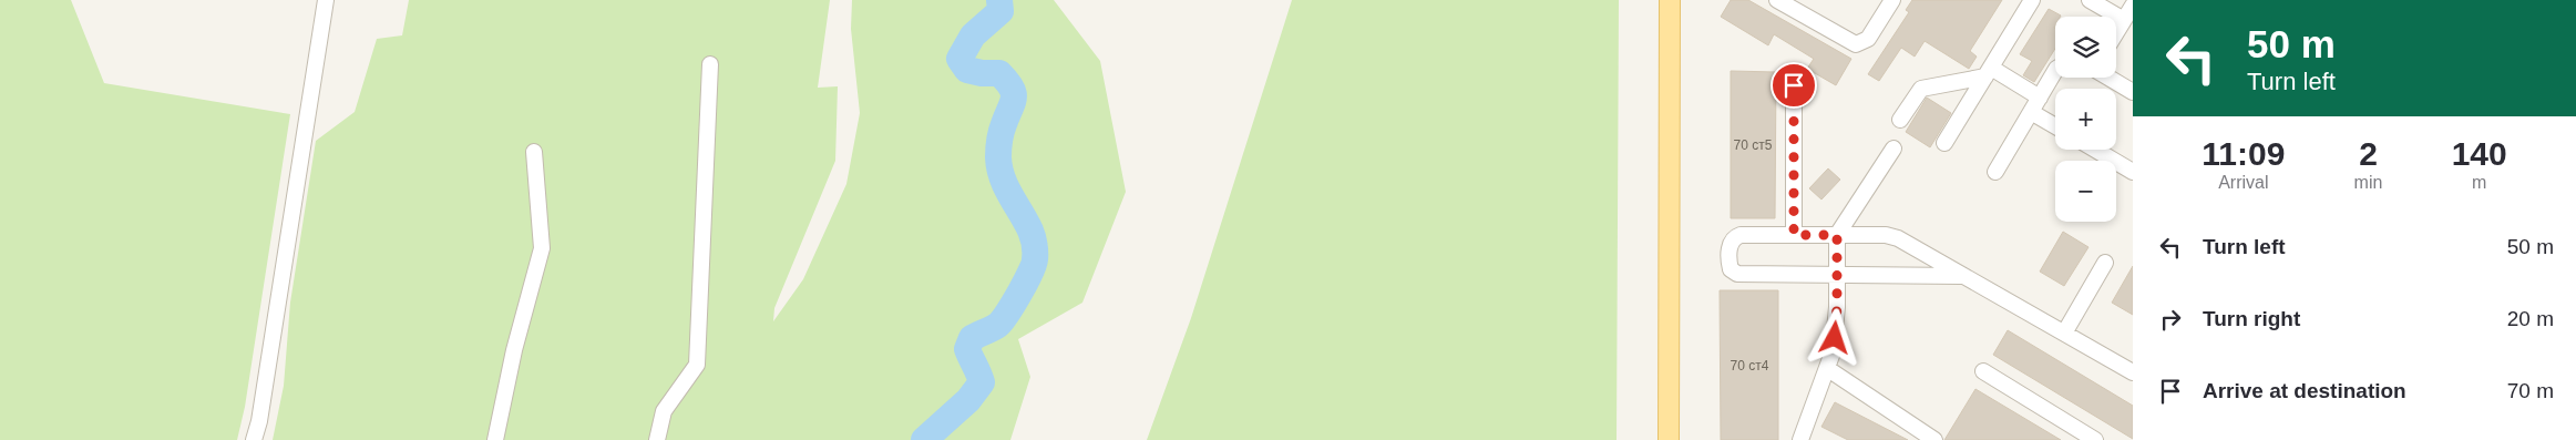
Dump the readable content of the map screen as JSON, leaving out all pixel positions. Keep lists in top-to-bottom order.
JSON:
{
  "house_numbers": ["70 ст5", "70 ст4"],
  "page": {
    "turn": ["50 m", "Turn left"],
    "map_buttons": ["+", "−"],
    "eta": [
      "11:09",
      "Arrival",
      "2",
      "min",
      "140",
      "m"
    ],
    "list": [
      {
        "name": "Turn left",
        "value": "50 m"
      },
      {
        "name": "Turn right",
        "value": "20 m"
      },
      {
        "name": "Arrive at destination",
        "value": "70 m"
      }
    ]
  }
}
